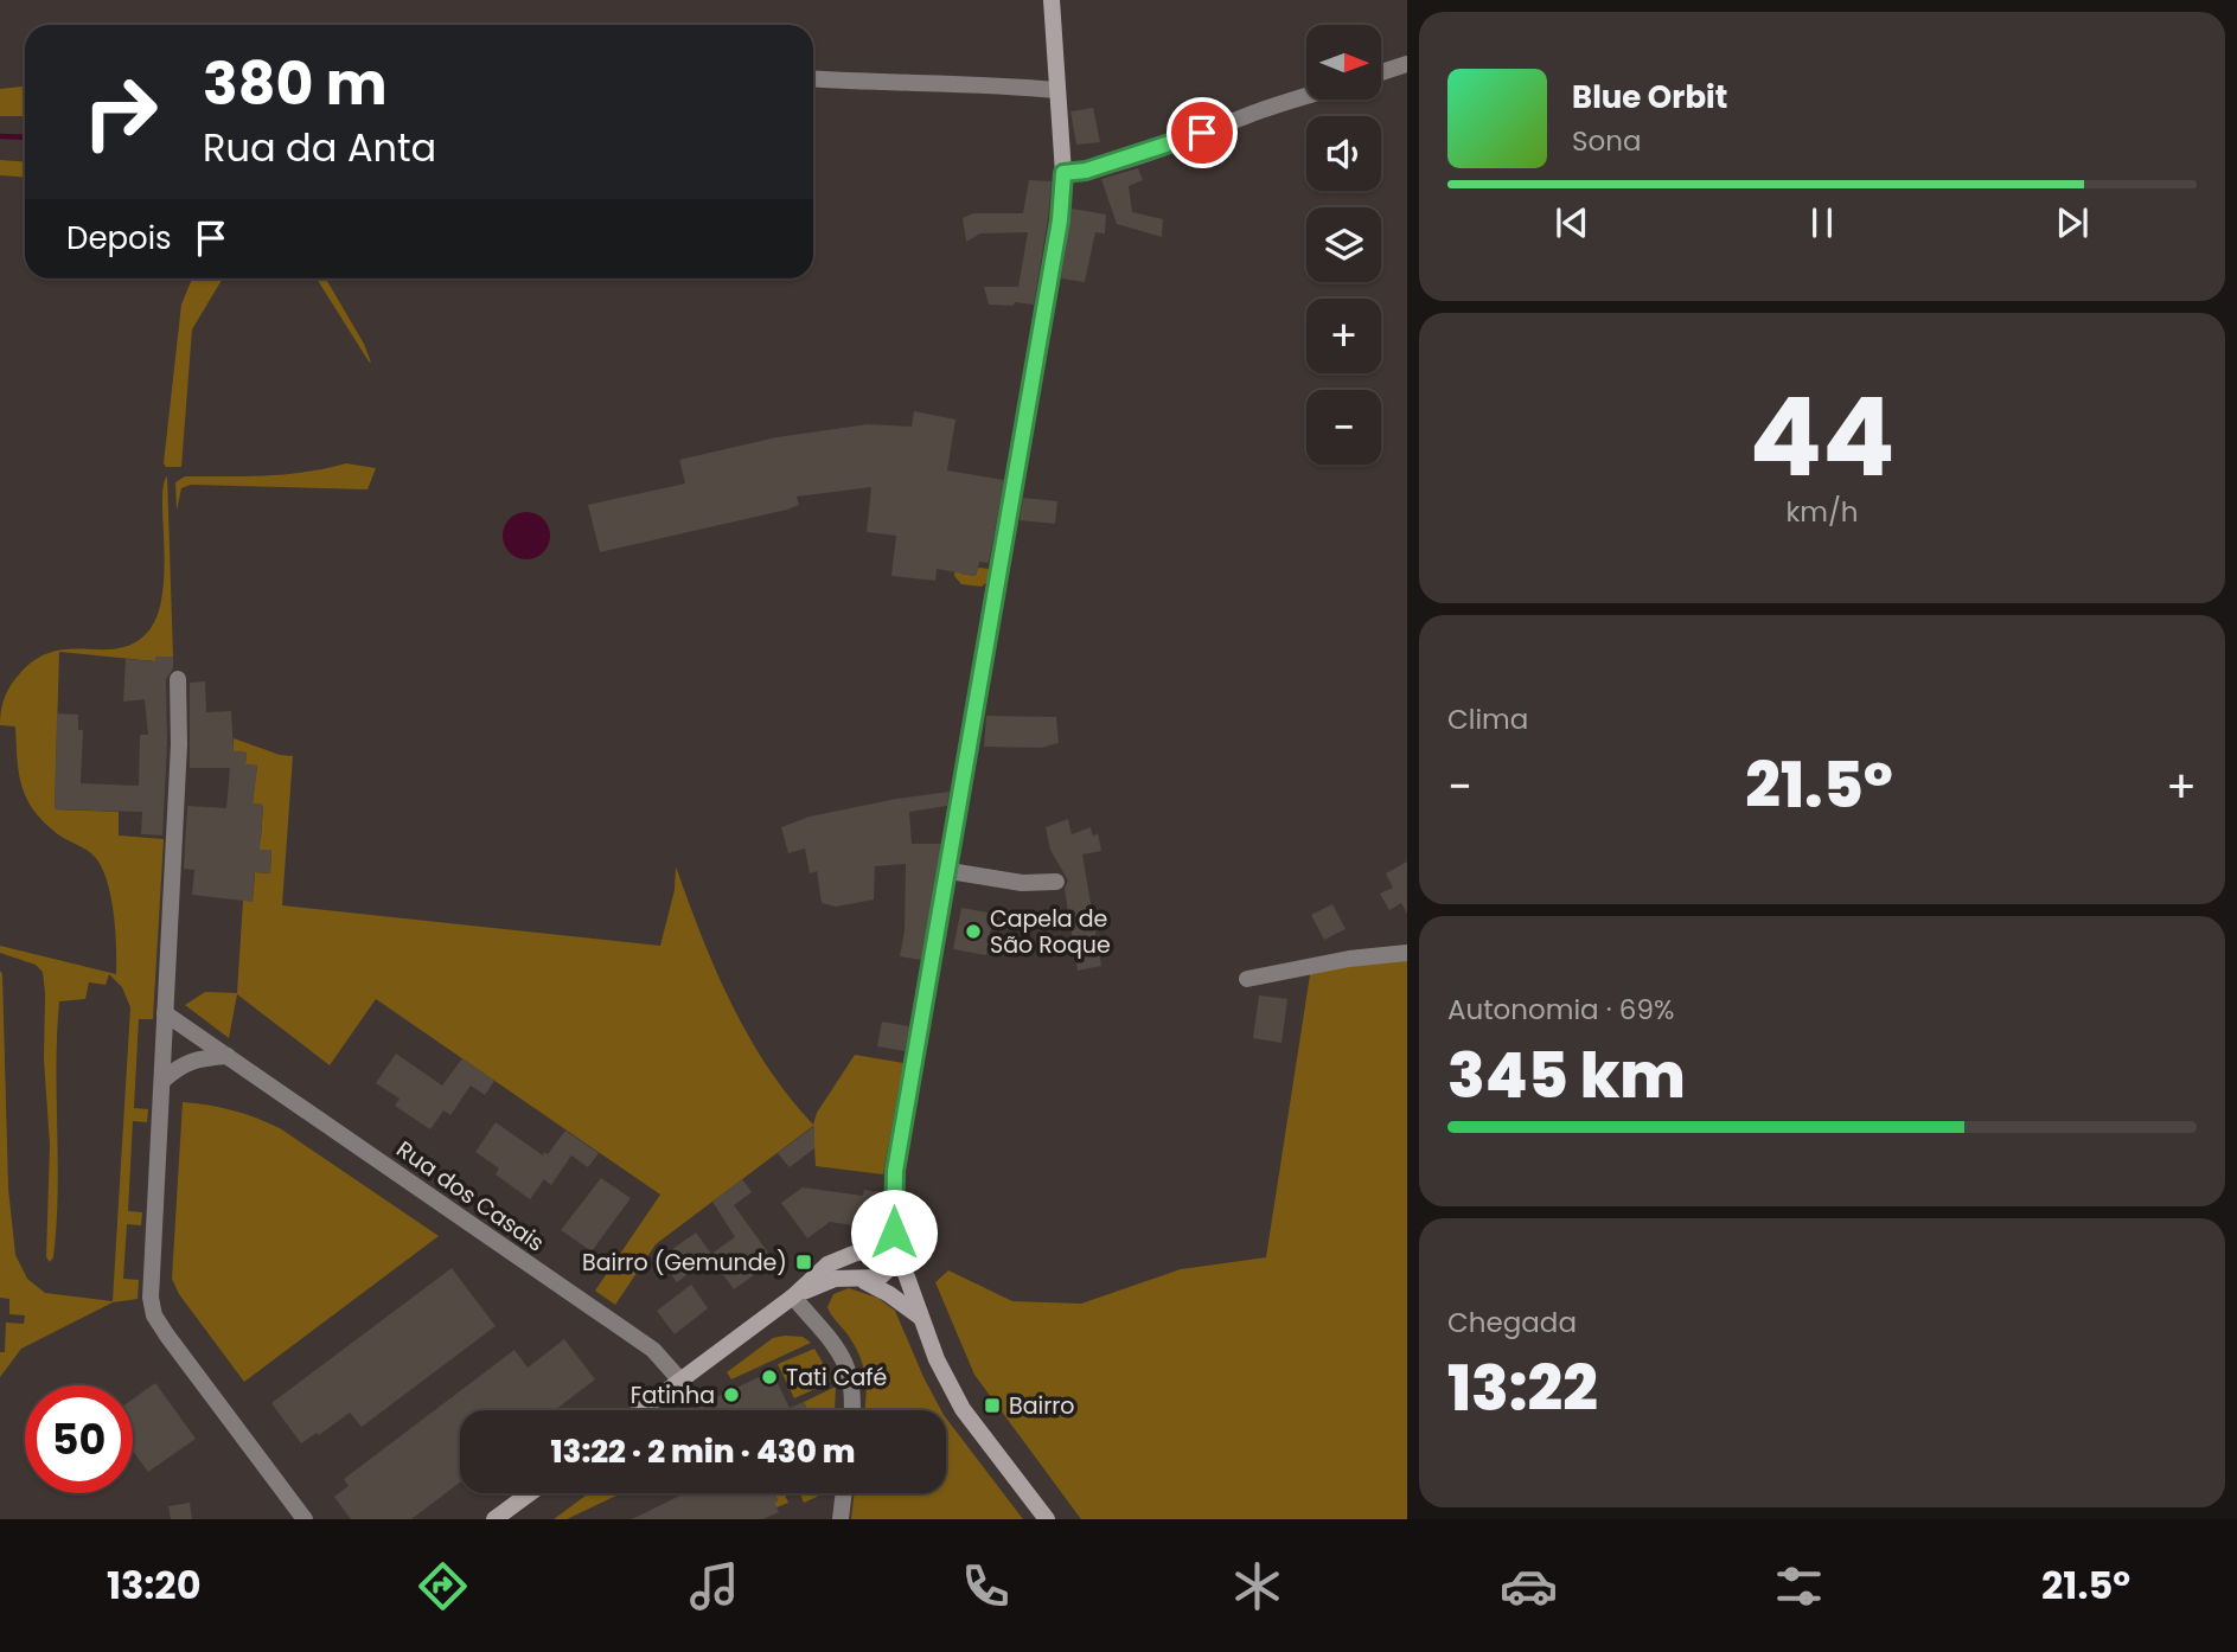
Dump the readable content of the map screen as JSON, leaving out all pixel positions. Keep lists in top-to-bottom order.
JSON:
{
  "streets": {
    "street": ["Rua dos Casais"]
  },
  "places": {
    "other": ["Capela de São Roque", "Tati Café", "Fatinha"],
    "transit": ["Bairro (Gemunde)", "Bairro"]
  },
  "north": "right",
  "page": {
    "map_buttons": ["+", "−"],
    "turn": ["380 m", "Rua da Anta"],
    "song": ["Blue Orbit", "Sona"],
    "then": "Depois",
    "tile": [
      ["44", "km/h"],
      "Clima",
      ["Autonomia · 69%", "345 km"],
      ["Chegada", "13:22"]
    ],
    "heat": ["−", "21.5°", "+"],
    "limit": "50",
    "trip": "13:22 · 2 min · 430 m",
    "tabs": ["13:20", "21.5°"]
  }
}
